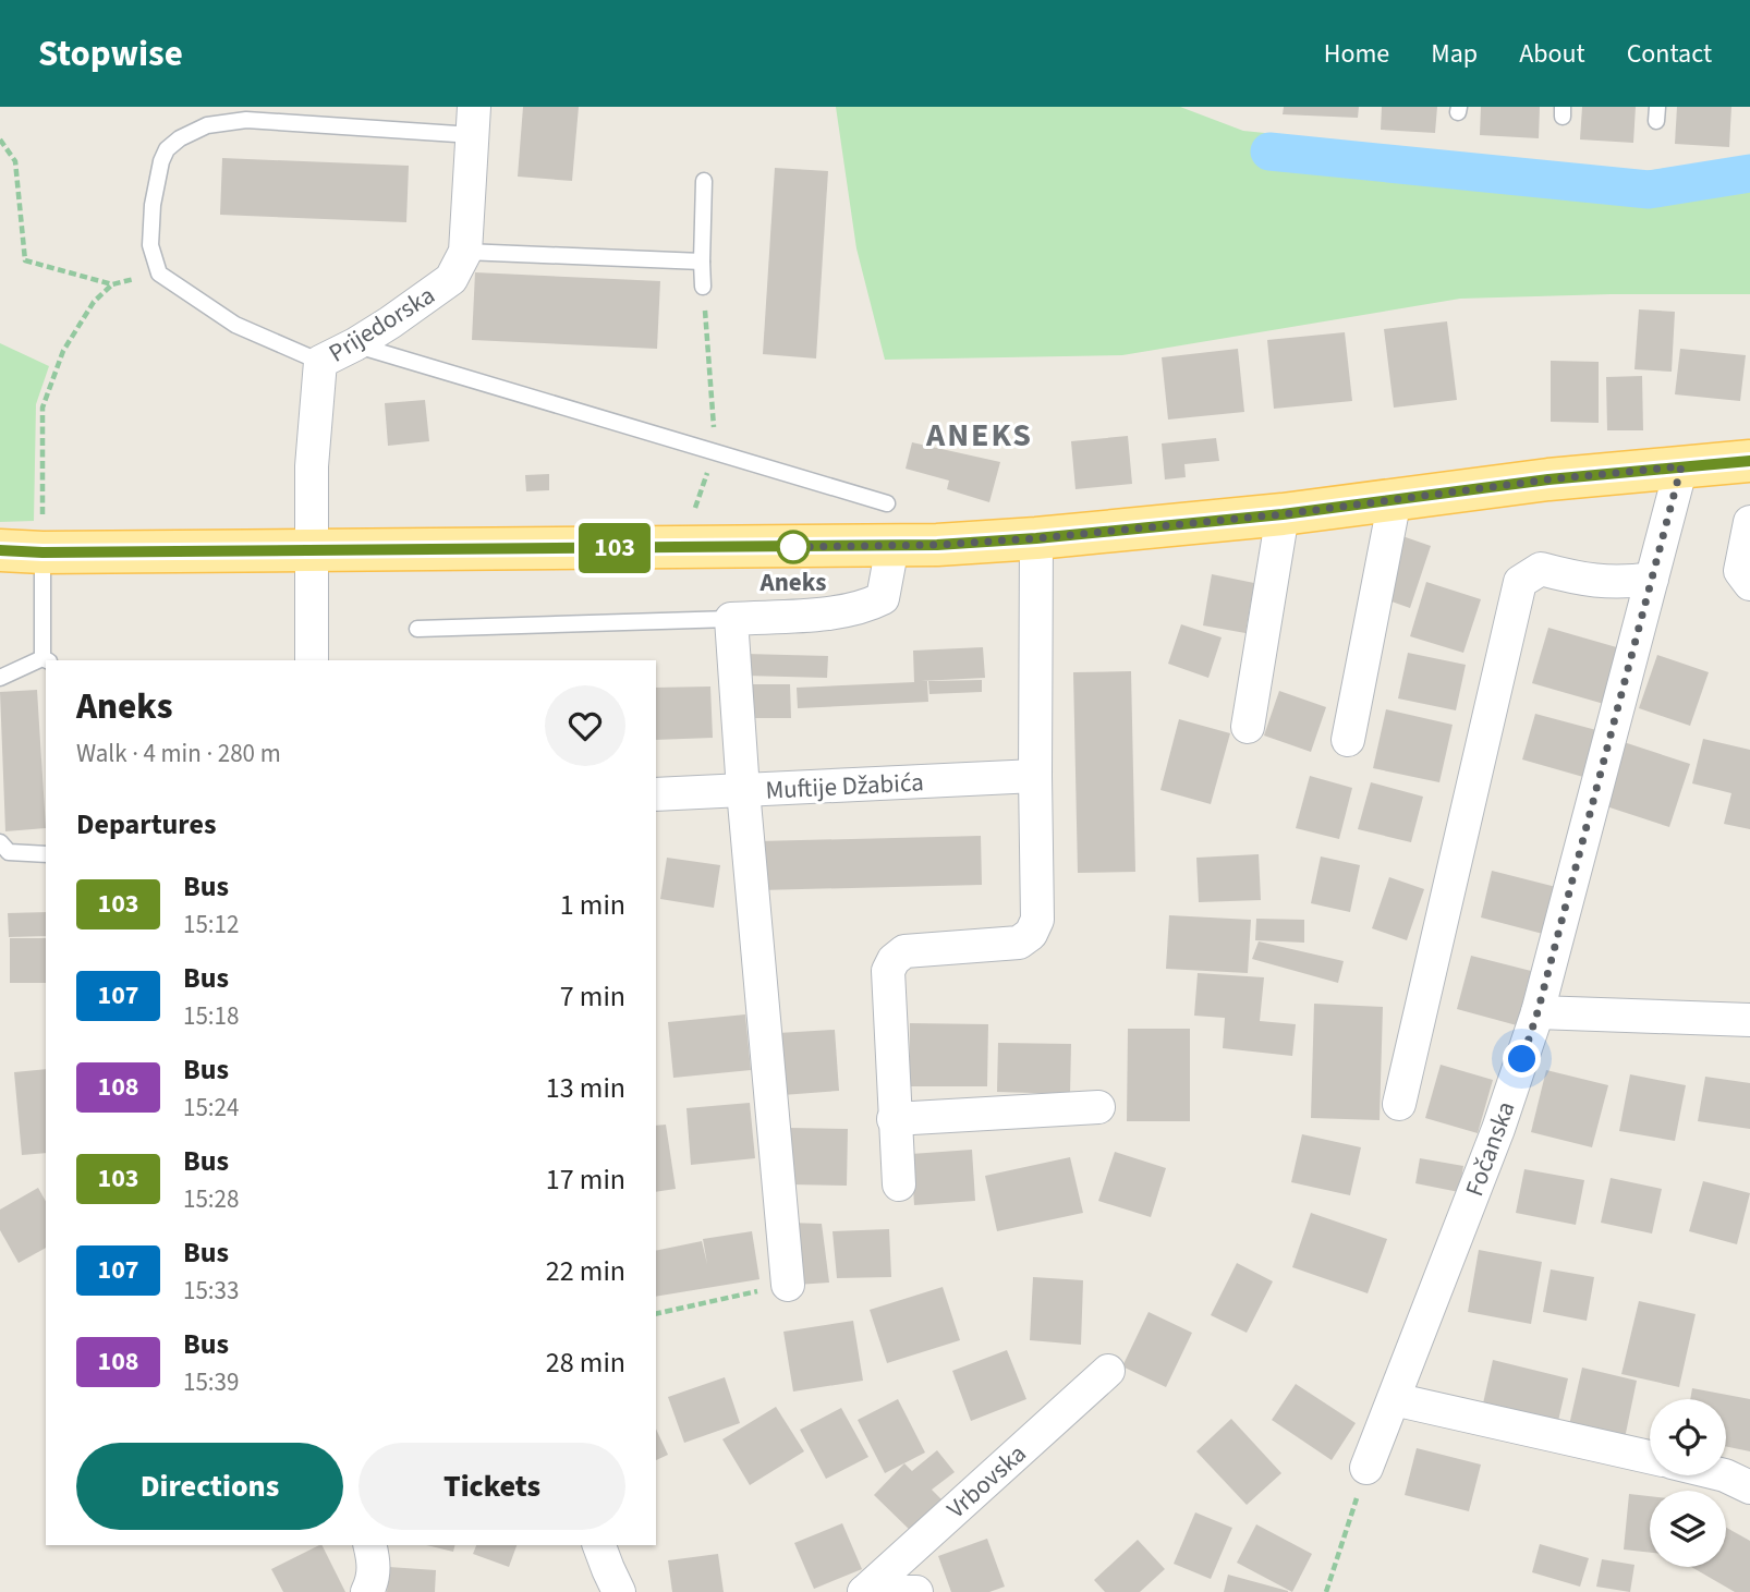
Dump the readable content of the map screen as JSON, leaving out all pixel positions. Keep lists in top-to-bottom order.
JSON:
{
  "streets": {
    "street": [
      "Prijedorska",
      "Muftije Džabića",
      "Fočanska",
      "Vrbovska"
    ]
  },
  "districts": ["ANEKS"],
  "places": ["Aneks"],
  "lines": ["bus line 103"],
  "page": {
    "header": "Stopwise",
    "nav": [
      "Home",
      "Map",
      "About",
      "Contact"
    ],
    "on_map": "103",
    "heading": [
      ["Aneks", "Walk · 4 min · 280 m"],
      "Departures"
    ],
    "list": [
      {
        "mark": "103",
        "name": "Bus",
        "note": "15:12",
        "value": "1 min"
      },
      {
        "mark": "107",
        "name": "Bus",
        "note": "15:18",
        "value": "7 min"
      },
      {
        "mark": "108",
        "name": "Bus",
        "note": "15:24",
        "value": "13 min"
      },
      {
        "mark": "103",
        "name": "Bus",
        "note": "15:28",
        "value": "17 min"
      },
      {
        "mark": "107",
        "name": "Bus",
        "note": "15:33",
        "value": "22 min"
      },
      {
        "mark": "108",
        "name": "Bus",
        "note": "15:39",
        "value": "28 min"
      }
    ],
    "buttons": ["Directions", "Tickets"]
  }
}
